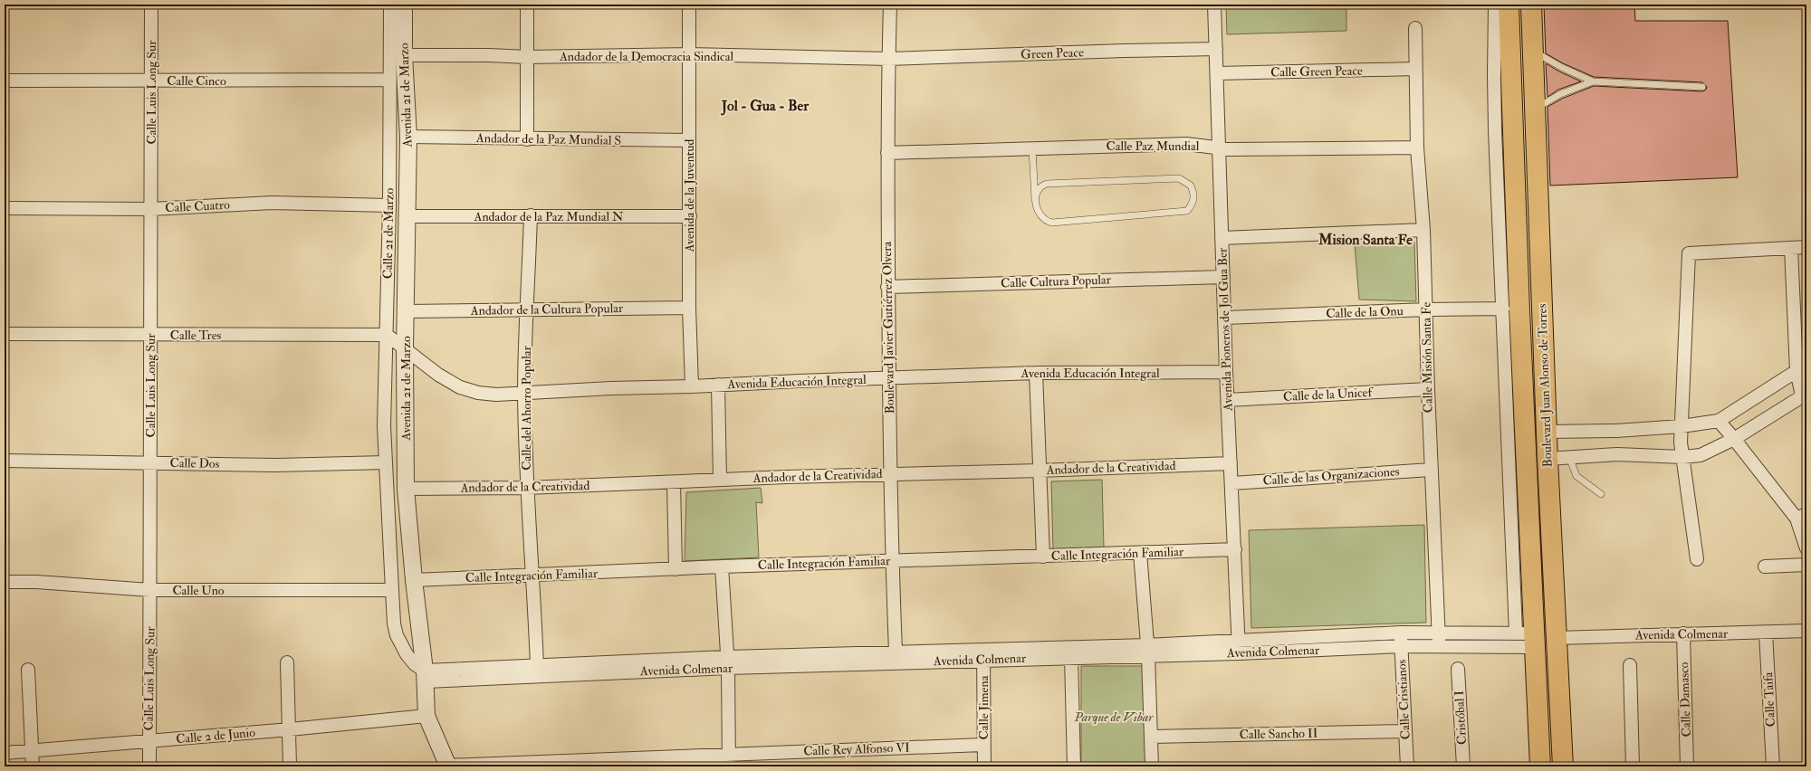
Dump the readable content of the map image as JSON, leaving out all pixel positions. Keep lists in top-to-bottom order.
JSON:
{
  "streets": {
    "main road": ["Boulevard Juan Alonso de Torres"],
    "street": [
      "Green Peace",
      "Andador de la Democracia Sindical",
      "Calle Green Peace",
      "Calle Cinco",
      "Calle Luis Long Sur",
      "Avenida 21 de Marzo",
      "Andador de la Paz Mundial S",
      "Calle Paz Mundial",
      "Avenida de la Juventud",
      "Calle Cuatro",
      "Andador de la Paz Mundial N",
      "Calle 21 de Marzo",
      "Calle Cultura Popular",
      "Andador de la Cultura Popular",
      "Calle de la Onu",
      "Boulevard Javier Gutiérrez Olvera",
      "Avenida Pioneros de Jol Gua Ber",
      "Calle Tres",
      "Calle Misión Santa Fe",
      "Avenida Educación Integral",
      "Calle de la Unicef",
      "Calle del Ahorro Popular",
      "Calle Dos",
      "Andador de la Creatividad",
      "Calle de las Organizaciones",
      "Calle Integración Familiar",
      "Calle Uno",
      "Avenida Colmenar",
      "Calle Cristianos",
      "Calle Damasco",
      "Calle Taifa",
      "Calle Jimena",
      "Cristóbal I",
      "Calle Sancho II",
      "Calle 2 de Junio",
      "Calle Rey Alfonso VI"
    ]
  },
  "crossings": [
    ["Green Peace", "Andador de la Democracia Sindical"],
    ["Green Peace", "Boulevard Javier Gutiérrez Olvera"],
    ["Green Peace", "Avenida Pioneros de Jol Gua Ber"],
    ["Andador de la Democracia Sindical", "Avenida 21 de Marzo"],
    ["Andador de la Democracia Sindical", "Avenida de la Juventud"],
    ["Andador de la Democracia Sindical", "Boulevard Javier Gutiérrez Olvera"],
    ["Calle Green Peace", "Avenida Pioneros de Jol Gua Ber"],
    ["Calle Green Peace", "Calle Misión Santa Fe"],
    ["Calle Cinco", "Calle Luis Long Sur"],
    ["Calle Cinco", "Calle 21 de Marzo"],
    ["Calle Luis Long Sur", "Calle Cuatro"],
    ["Calle Luis Long Sur", "Calle Tres"],
    ["Calle Luis Long Sur", "Calle Dos"],
    ["Calle Luis Long Sur", "Calle Uno"],
    ["Calle Luis Long Sur", "Calle 2 de Junio"],
    ["Avenida 21 de Marzo", "Andador de la Paz Mundial S"],
    ["Avenida 21 de Marzo", "Andador de la Paz Mundial N"],
    ["Avenida 21 de Marzo", "Calle 21 de Marzo"],
    ["Avenida 21 de Marzo", "Andador de la Cultura Popular"],
    ["Avenida 21 de Marzo", "Avenida Educación Integral"],
    ["Avenida 21 de Marzo", "Andador de la Creatividad"],
    ["Avenida 21 de Marzo", "Calle Integración Familiar"],
    ["Avenida 21 de Marzo", "Avenida Colmenar"],
    ["Avenida 21 de Marzo", "Calle 2 de Junio"],
    ["Avenida 21 de Marzo", "Calle Rey Alfonso VI"],
    ["Andador de la Paz Mundial S", "Avenida de la Juventud"],
    ["Calle Paz Mundial", "Boulevard Javier Gutiérrez Olvera"],
    ["Calle Paz Mundial", "Avenida Pioneros de Jol Gua Ber"],
    ["Calle Paz Mundial", "Calle Misión Santa Fe"],
    ["Avenida de la Juventud", "Andador de la Paz Mundial N"],
    ["Avenida de la Juventud", "Andador de la Cultura Popular"],
    ["Avenida de la Juventud", "Avenida Educación Integral"],
    ["Calle Cuatro", "Calle 21 de Marzo"],
    ["Andador de la Paz Mundial N", "Calle del Ahorro Popular"],
    ["Calle 21 de Marzo", "Calle Tres"],
    ["Calle 21 de Marzo", "Avenida Educación Integral"],
    ["Calle 21 de Marzo", "Calle Dos"],
    ["Calle 21 de Marzo", "Calle Uno"],
    ["Calle 21 de Marzo", "Avenida Colmenar"],
    ["Calle Cultura Popular", "Boulevard Javier Gutiérrez Olvera"],
    ["Calle Cultura Popular", "Avenida Pioneros de Jol Gua Ber"],
    ["Andador de la Cultura Popular", "Calle del Ahorro Popular"],
    ["Calle de la Onu", "Avenida Pioneros de Jol Gua Ber"],
    ["Calle de la Onu", "Calle Misión Santa Fe"],
    ["Boulevard Javier Gutiérrez Olvera", "Avenida Educación Integral"],
    ["Boulevard Javier Gutiérrez Olvera", "Andador de la Creatividad"],
    ["Boulevard Javier Gutiérrez Olvera", "Calle Integración Familiar"],
    ["Boulevard Javier Gutiérrez Olvera", "Avenida Colmenar"],
    ["Avenida Pioneros de Jol Gua Ber", "Avenida Educación Integral"],
    ["Avenida Pioneros de Jol Gua Ber", "Calle de la Unicef"],
    ["Avenida Pioneros de Jol Gua Ber", "Andador de la Creatividad"],
    ["Avenida Pioneros de Jol Gua Ber", "Calle de las Organizaciones"],
    ["Avenida Pioneros de Jol Gua Ber", "Calle Integración Familiar"],
    ["Avenida Pioneros de Jol Gua Ber", "Avenida Colmenar"],
    ["Calle Tres", "Avenida Educación Integral"],
    ["Calle Misión Santa Fe", "Calle de la Unicef"],
    ["Calle Misión Santa Fe", "Calle de las Organizaciones"],
    ["Calle Misión Santa Fe", "Avenida Colmenar"],
    ["Avenida Educación Integral", "Calle del Ahorro Popular"],
    ["Boulevard Juan Alonso de Torres", "Avenida Colmenar"],
    ["Calle del Ahorro Popular", "Andador de la Creatividad"],
    ["Calle del Ahorro Popular", "Calle Integración Familiar"],
    ["Calle del Ahorro Popular", "Avenida Colmenar"],
    ["Avenida Colmenar", "Calle Cristianos"],
    ["Avenida Colmenar", "Calle Damasco"],
    ["Avenida Colmenar", "Calle Taifa"],
    ["Avenida Colmenar", "Calle Jimena"],
    ["Calle Cristianos", "Calle Sancho II"],
    ["Calle Jimena", "Calle Rey Alfonso VI"]
  ],
  "districts": ["Jol - Gua - Ber", "Mision Santa Fe"],
  "parks": ["Parque de Vibar"]
}
